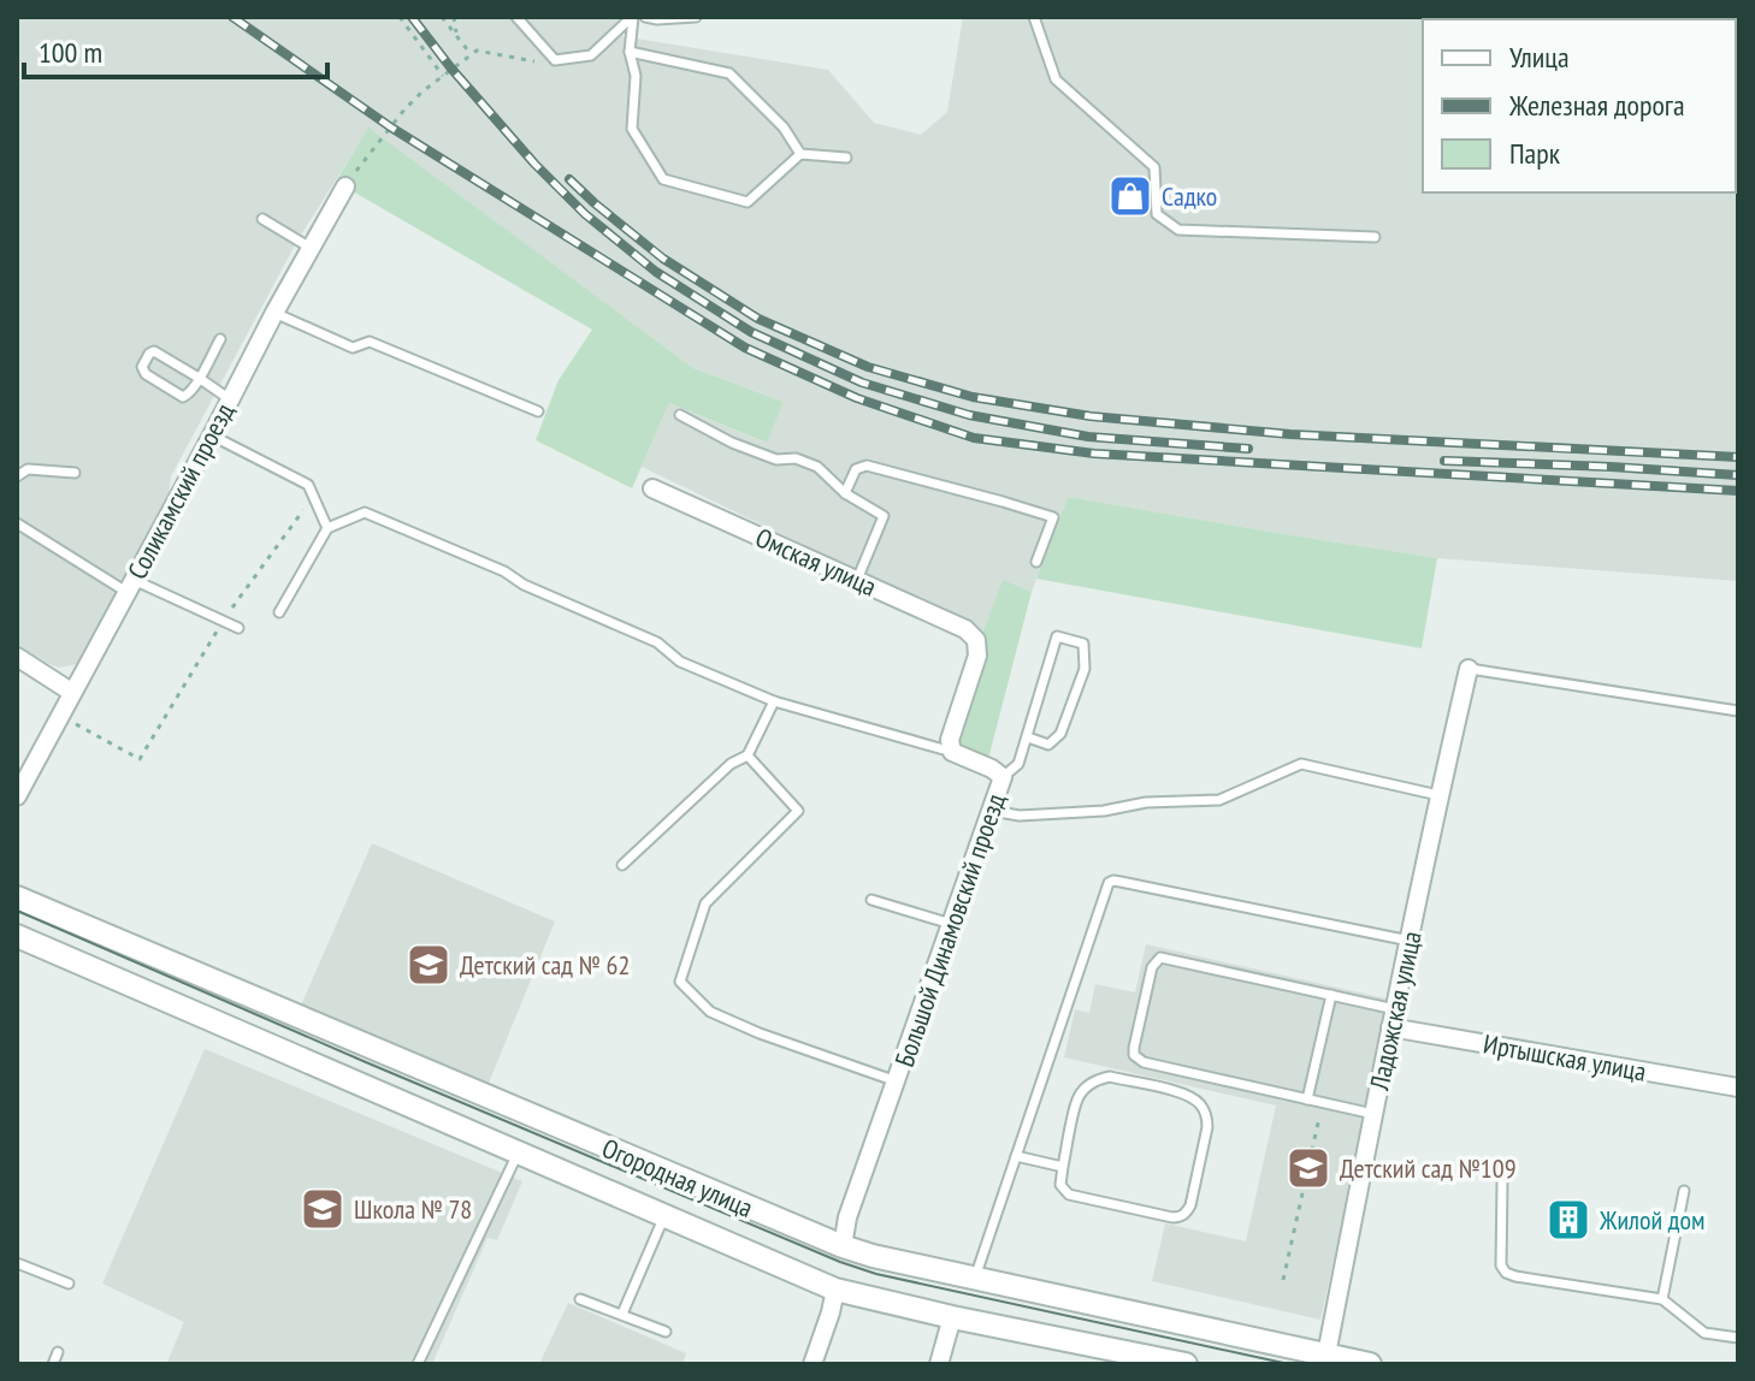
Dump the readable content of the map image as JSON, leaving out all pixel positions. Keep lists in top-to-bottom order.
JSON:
{
  "streets": {
    "street": [
      "Соликамский проезд",
      "Омская улица",
      "Большой Динамовский проезд",
      "Ладожская улица",
      "Иртышская улица",
      "Огородная улица"
    ]
  },
  "crossings": [
    ["Омская улица", "Большой Динамовский проезд"],
    ["Большой Динамовский проезд", "Огородная улица"],
    ["Ладожская улица", "Иртышская улица"],
    ["Ладожская улица", "Огородная улица"]
  ],
  "places": {
    "shop": ["Садко"],
    "school or university": ["Детский сад № 62", "Детский сад №109", "Школа № 78"],
    "building": ["Жилой дом"]
  },
  "legend": ["Улица", "Железная дорога", "Парк"],
  "scale_bar": "100 m"
}
